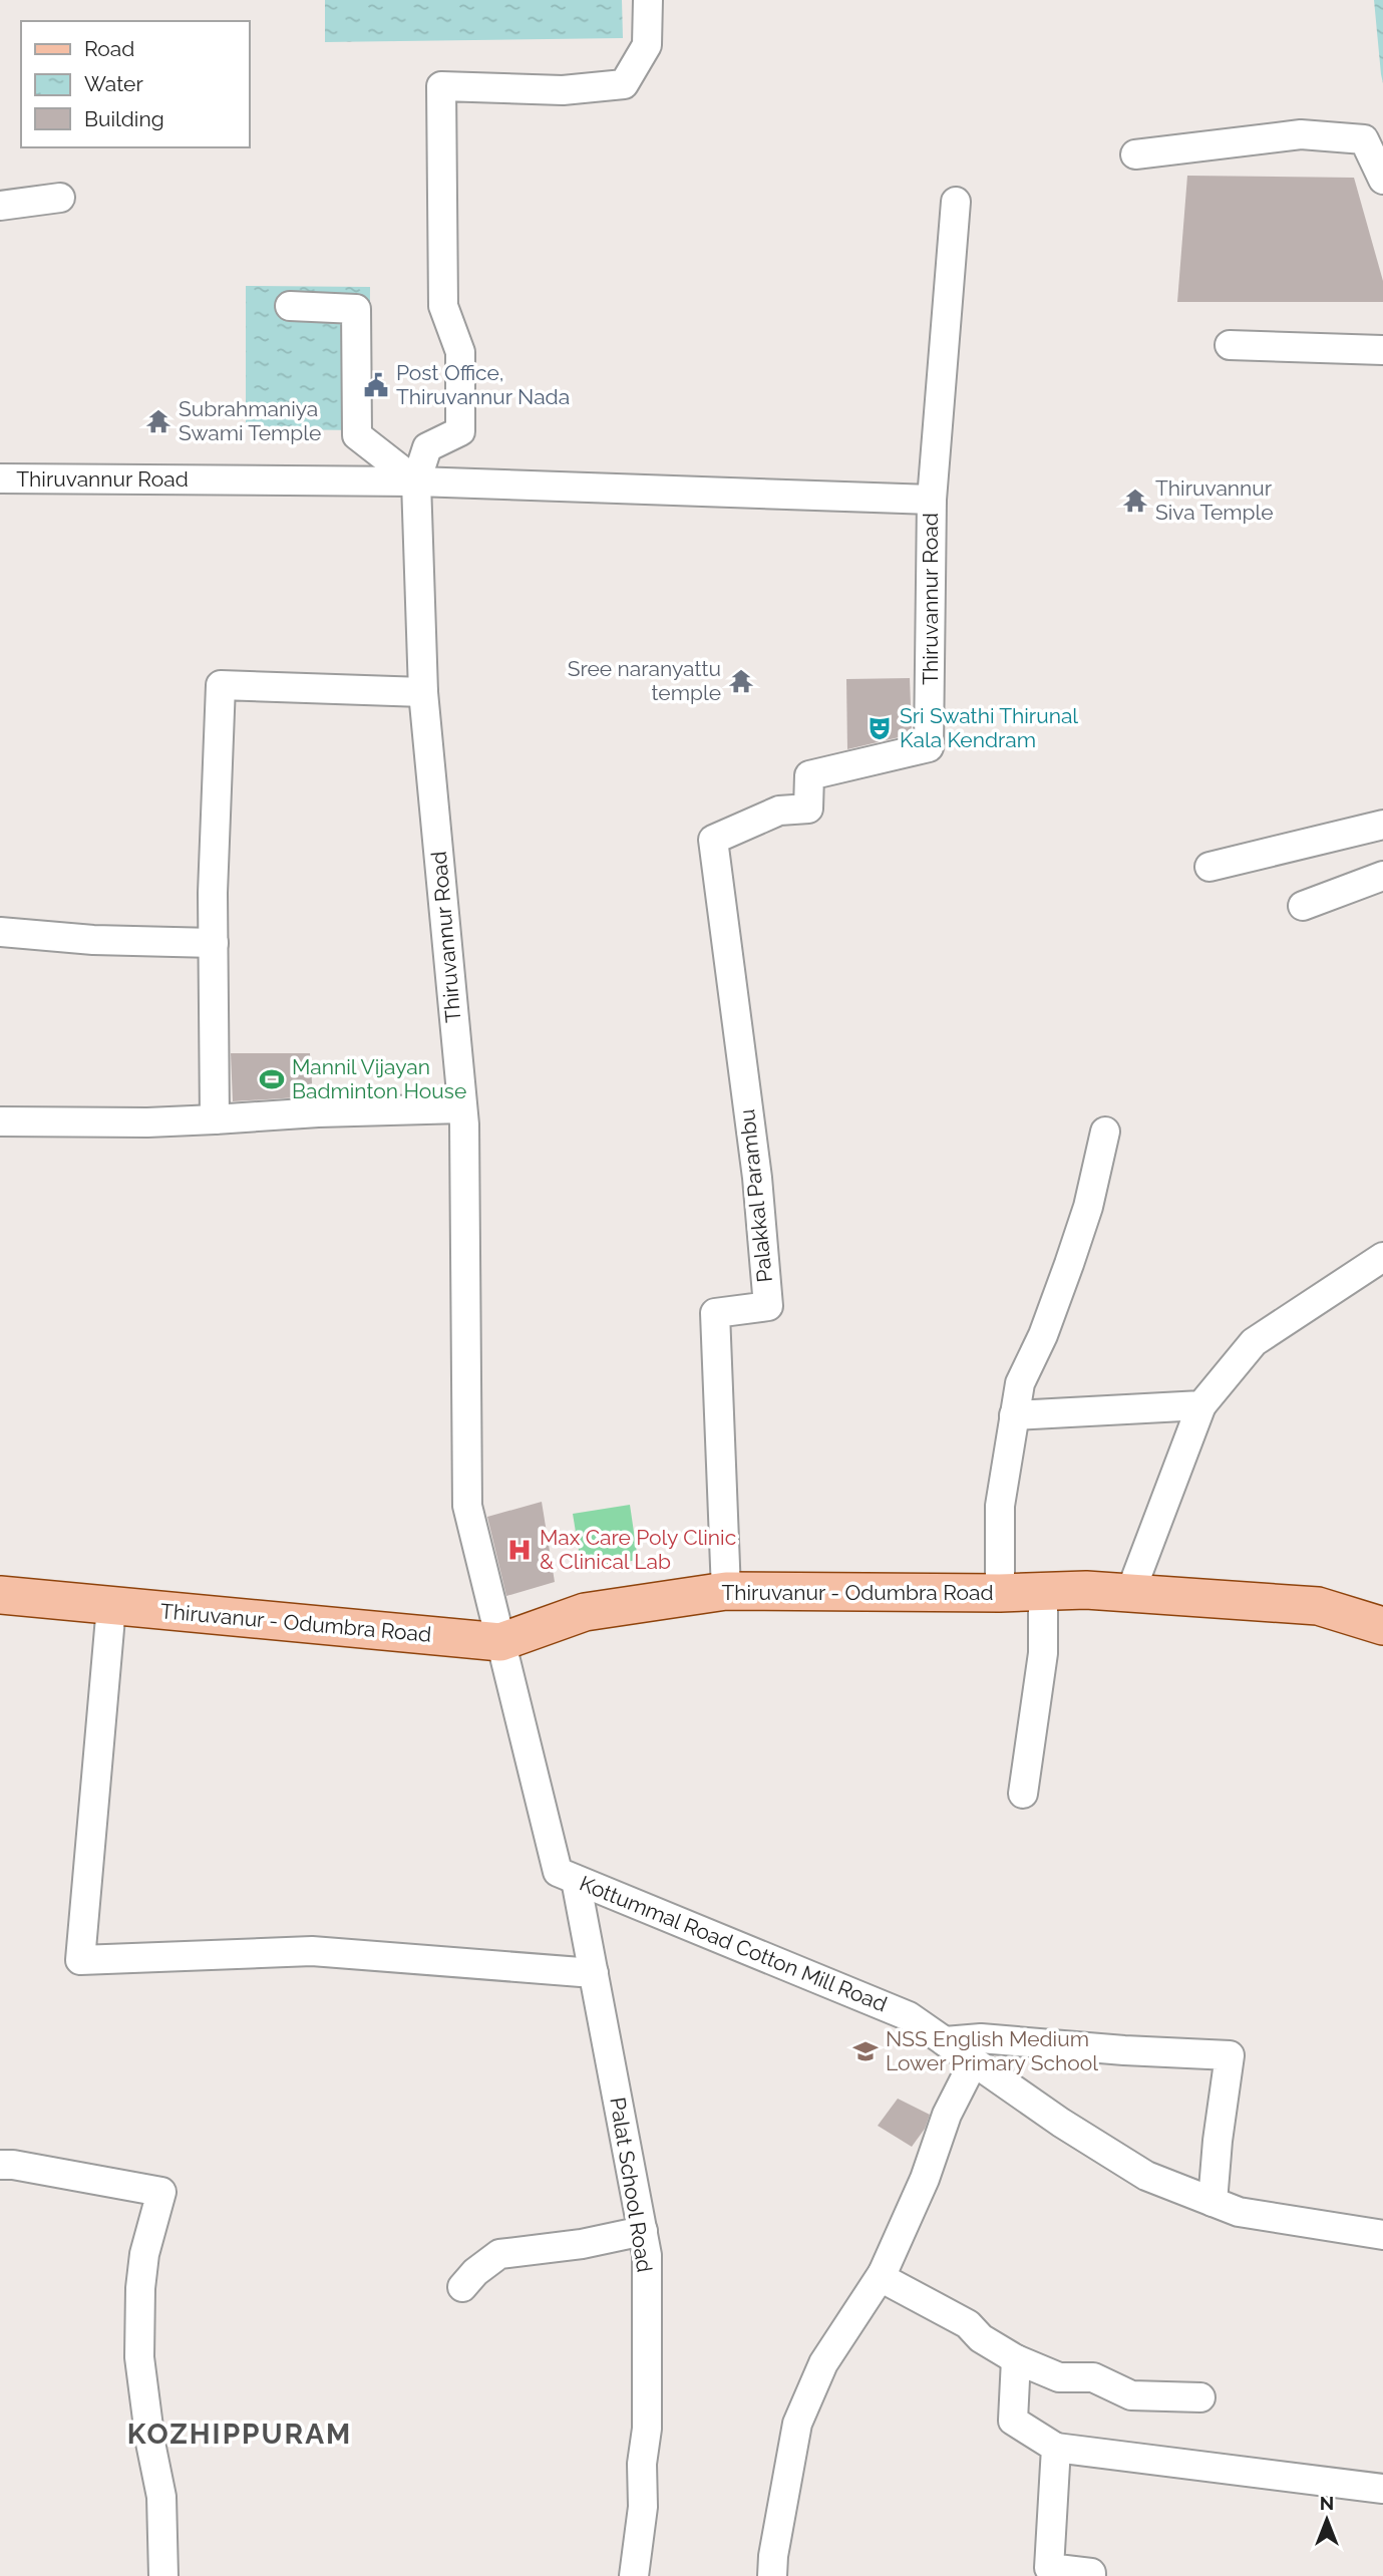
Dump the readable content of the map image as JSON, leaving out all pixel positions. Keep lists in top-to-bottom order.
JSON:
{
  "streets": {
    "main road": ["Thiruvanur - Odumbra Road"],
    "street": [
      "Thiruvannur Road",
      "Palakkal Parambu",
      "Kottummal Road Cotton Mill Road",
      "Palat School Road"
    ]
  },
  "crossings": [
    ["Thiruvannur Road", "Palakkal Parambu"],
    ["Thiruvannur Road", "Thiruvanur - Odumbra Road"],
    ["Thiruvannur Road", "Kottummal Road Cotton Mill Road"],
    ["Palakkal Parambu", "Thiruvanur - Odumbra Road"],
    ["Thiruvanur - Odumbra Road", "Kottummal Road Cotton Mill Road"],
    ["Kottummal Road Cotton Mill Road", "Palat School Road"]
  ],
  "districts": ["KOZHIPPURAM"],
  "places": {
    "public building": ["Post Office, Thiruvannur Nada"],
    "temple": ["Subrahmaniya Swami Temple", "Thiruvannur Siva Temple", "Sree naranyattu temple"],
    "theatre": ["Sri Swathi Thirunal Kala Kendram"],
    "sports": ["Mannil Vijayan Badminton House"],
    "hospital": ["Max Care Poly Clinic & Clinical Lab"],
    "school or university": ["NSS English Medium Lower Primary School"]
  },
  "legend": ["Road", "Water", "Building"],
  "north": "top"
}
